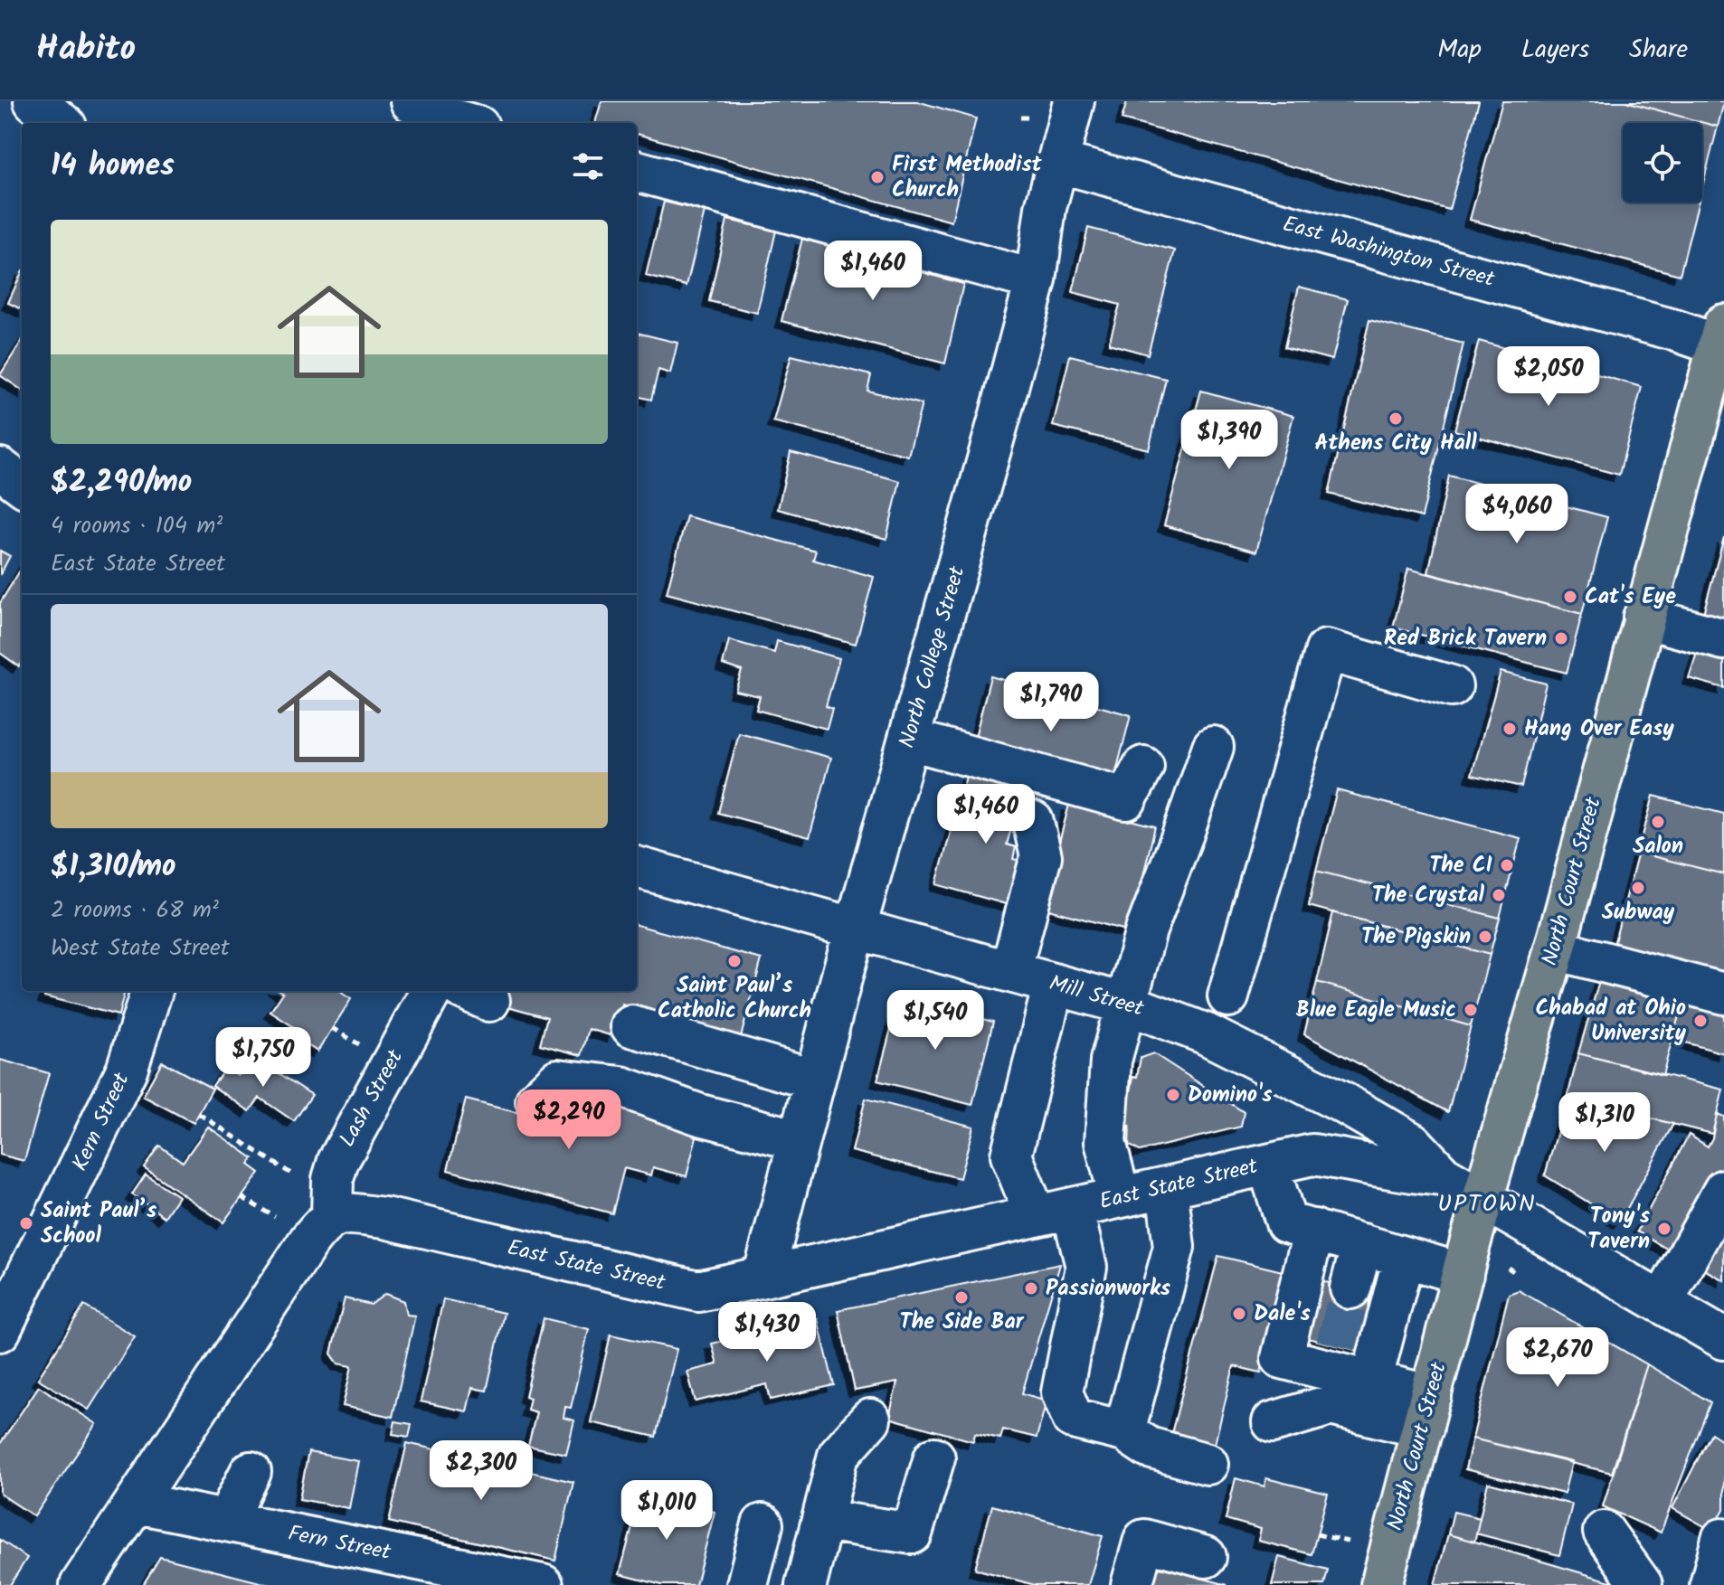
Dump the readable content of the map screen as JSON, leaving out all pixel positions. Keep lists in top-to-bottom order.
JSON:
{
  "streets": {
    "main road": ["North Court Street"],
    "street": [
      "East Washington Street",
      "North College Street",
      "Mill Street",
      "Lash Street",
      "Kern Street",
      "East State Street",
      "Fern Street"
    ]
  },
  "crossings": [
    ["East Washington Street", "North College Street"],
    ["East Washington Street", "North Court Street"],
    ["North College Street", "Mill Street"],
    ["North College Street", "East State Street"],
    ["North Court Street", "East State Street"],
    ["Mill Street", "East State Street"],
    ["Lash Street", "East State Street"]
  ],
  "districts": ["UPTOWN"],
  "places": [
    "First Methodist Church",
    "Athens City Hall",
    "Cat's Eye",
    "Red Brick Tavern",
    "Hang Over Easy",
    "Salon",
    "The CI",
    "Subway",
    "The Crystal",
    "The Pigskin",
    "Saint Paul’s Catholic Church",
    "Blue Eagle Music",
    "Chabad at Ohio University",
    "Domino's",
    "Saint Paul’s School",
    "Tony's Tavern",
    "Passionworks",
    "The Side Bar",
    "Dale's"
  ],
  "page": {
    "header": "Habito",
    "nav": ["Map", "Layers", "Share"],
    "heading": "14 homes",
    "list": [
      {
        "name": "$2,290/mo",
        "note": "4 rooms · 104 m² · East State Street"
      },
      {
        "name": "$1,310/mo",
        "note": "2 rooms · 68 m² · West State Street"
      }
    ],
    "price": [
      "$1,460",
      "$2,050",
      "$1,390",
      "$4,060",
      "$1,790",
      "$1,460",
      "$1,540",
      "$1,750",
      "$2,290",
      "$1,310",
      "$1,430",
      "$2,670",
      "$2,300",
      "$1,010"
    ]
  }
}
